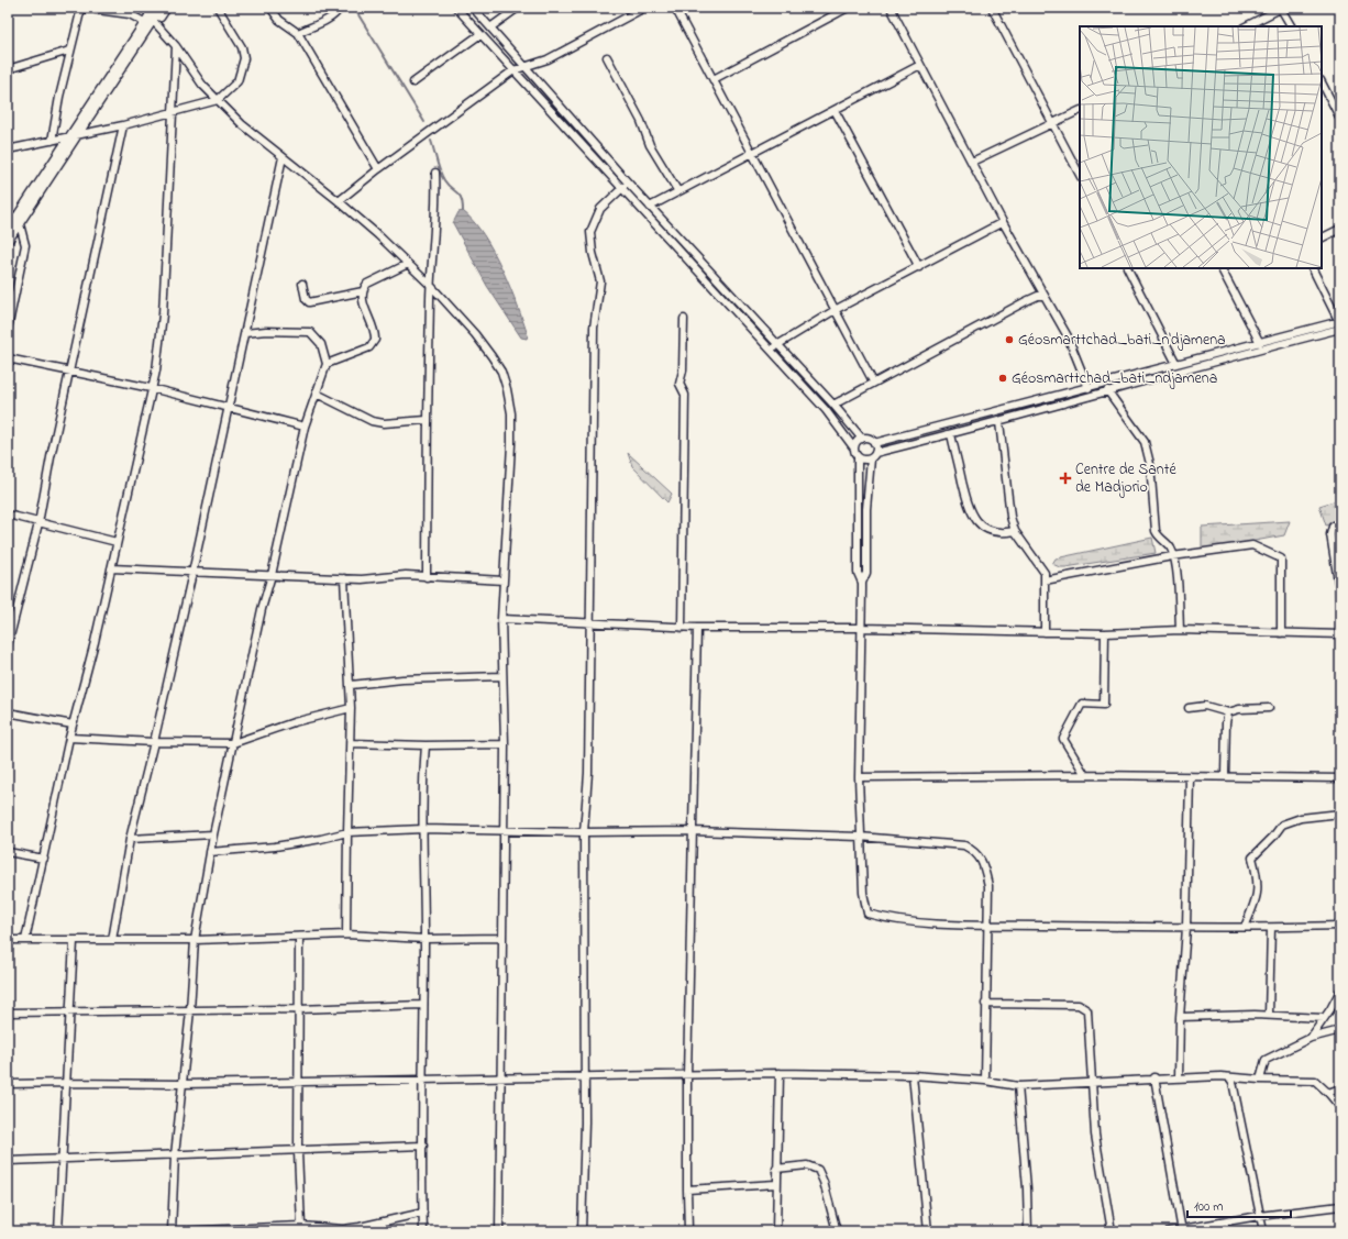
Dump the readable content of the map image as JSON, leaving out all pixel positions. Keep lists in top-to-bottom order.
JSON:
{
  "places": {
    "other": ["Géosmarttchad_bati_n'djamena", "Géosmarttchad_bati_ndjamena"],
    "health": ["Centre de Santé de Madjorio"]
  },
  "scale_bar": "100 m"
}
